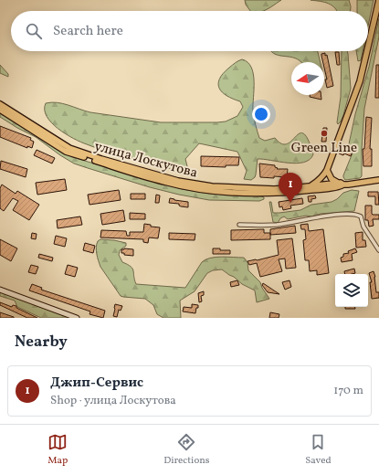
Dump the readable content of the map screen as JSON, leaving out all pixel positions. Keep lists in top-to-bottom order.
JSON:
{
  "streets": {
    "main road": ["улица Лоскутова"]
  },
  "places": ["Green Line"],
  "north": "left",
  "page": {
    "search": "Search here",
    "pins": "1",
    "heading": "Nearby",
    "list": [
      {
        "mark": "1",
        "name": "Джип-Сервис",
        "note": "Shop · улица Лоскутова",
        "value": "170 m"
      }
    ],
    "nav": ["Map", "Directions", "Saved"]
  }
}
